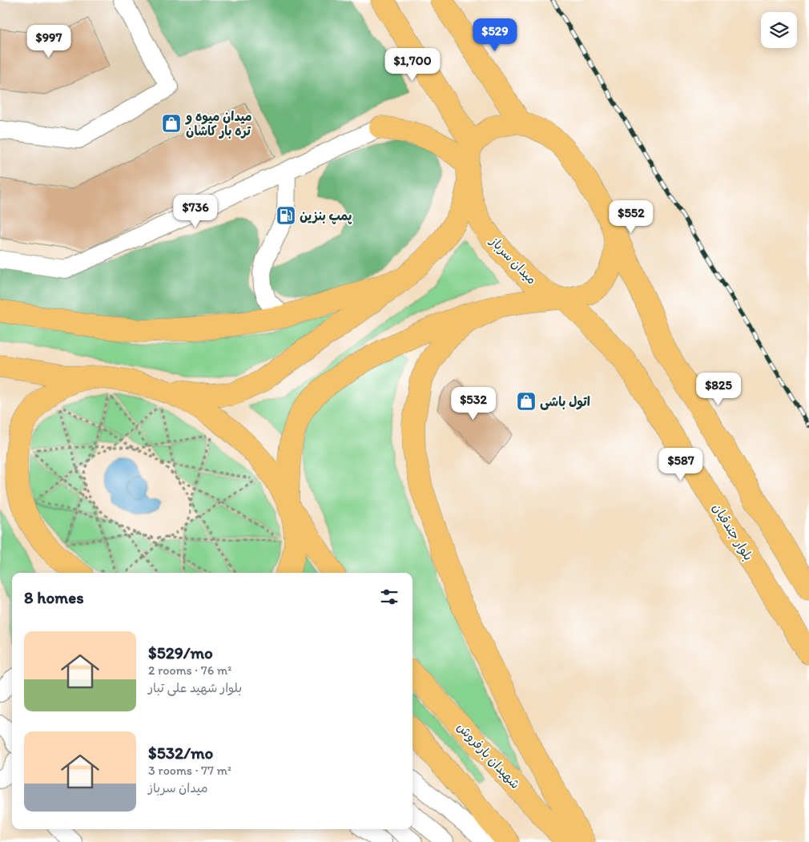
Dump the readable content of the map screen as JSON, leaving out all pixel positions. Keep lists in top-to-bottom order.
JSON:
{
  "streets": {
    "main road": ["میدان سرباز", "بلوار جندقیان", "شهیدان بارفروش"]
  },
  "crossings": [
    ["میدان سرباز", "بلوار جندقیان"]
  ],
  "places": {
    "shop": ["میدان میوه و تره بار کاشان", "اتول باشی"],
    "fuel station": ["پمپ بنزین"]
  },
  "page": {
    "price": [
      "$529",
      "$997",
      "$1,700",
      "$736",
      "$552",
      "$825",
      "$532",
      "$587"
    ],
    "heading": "8 homes",
    "list": [
      {
        "name": "$529/mo",
        "note": "2 rooms · 76 m² · بلوار شهید علی تبار"
      },
      {
        "name": "$532/mo",
        "note": "3 rooms · 77 m² · میدان سرباز"
      }
    ]
  }
}
